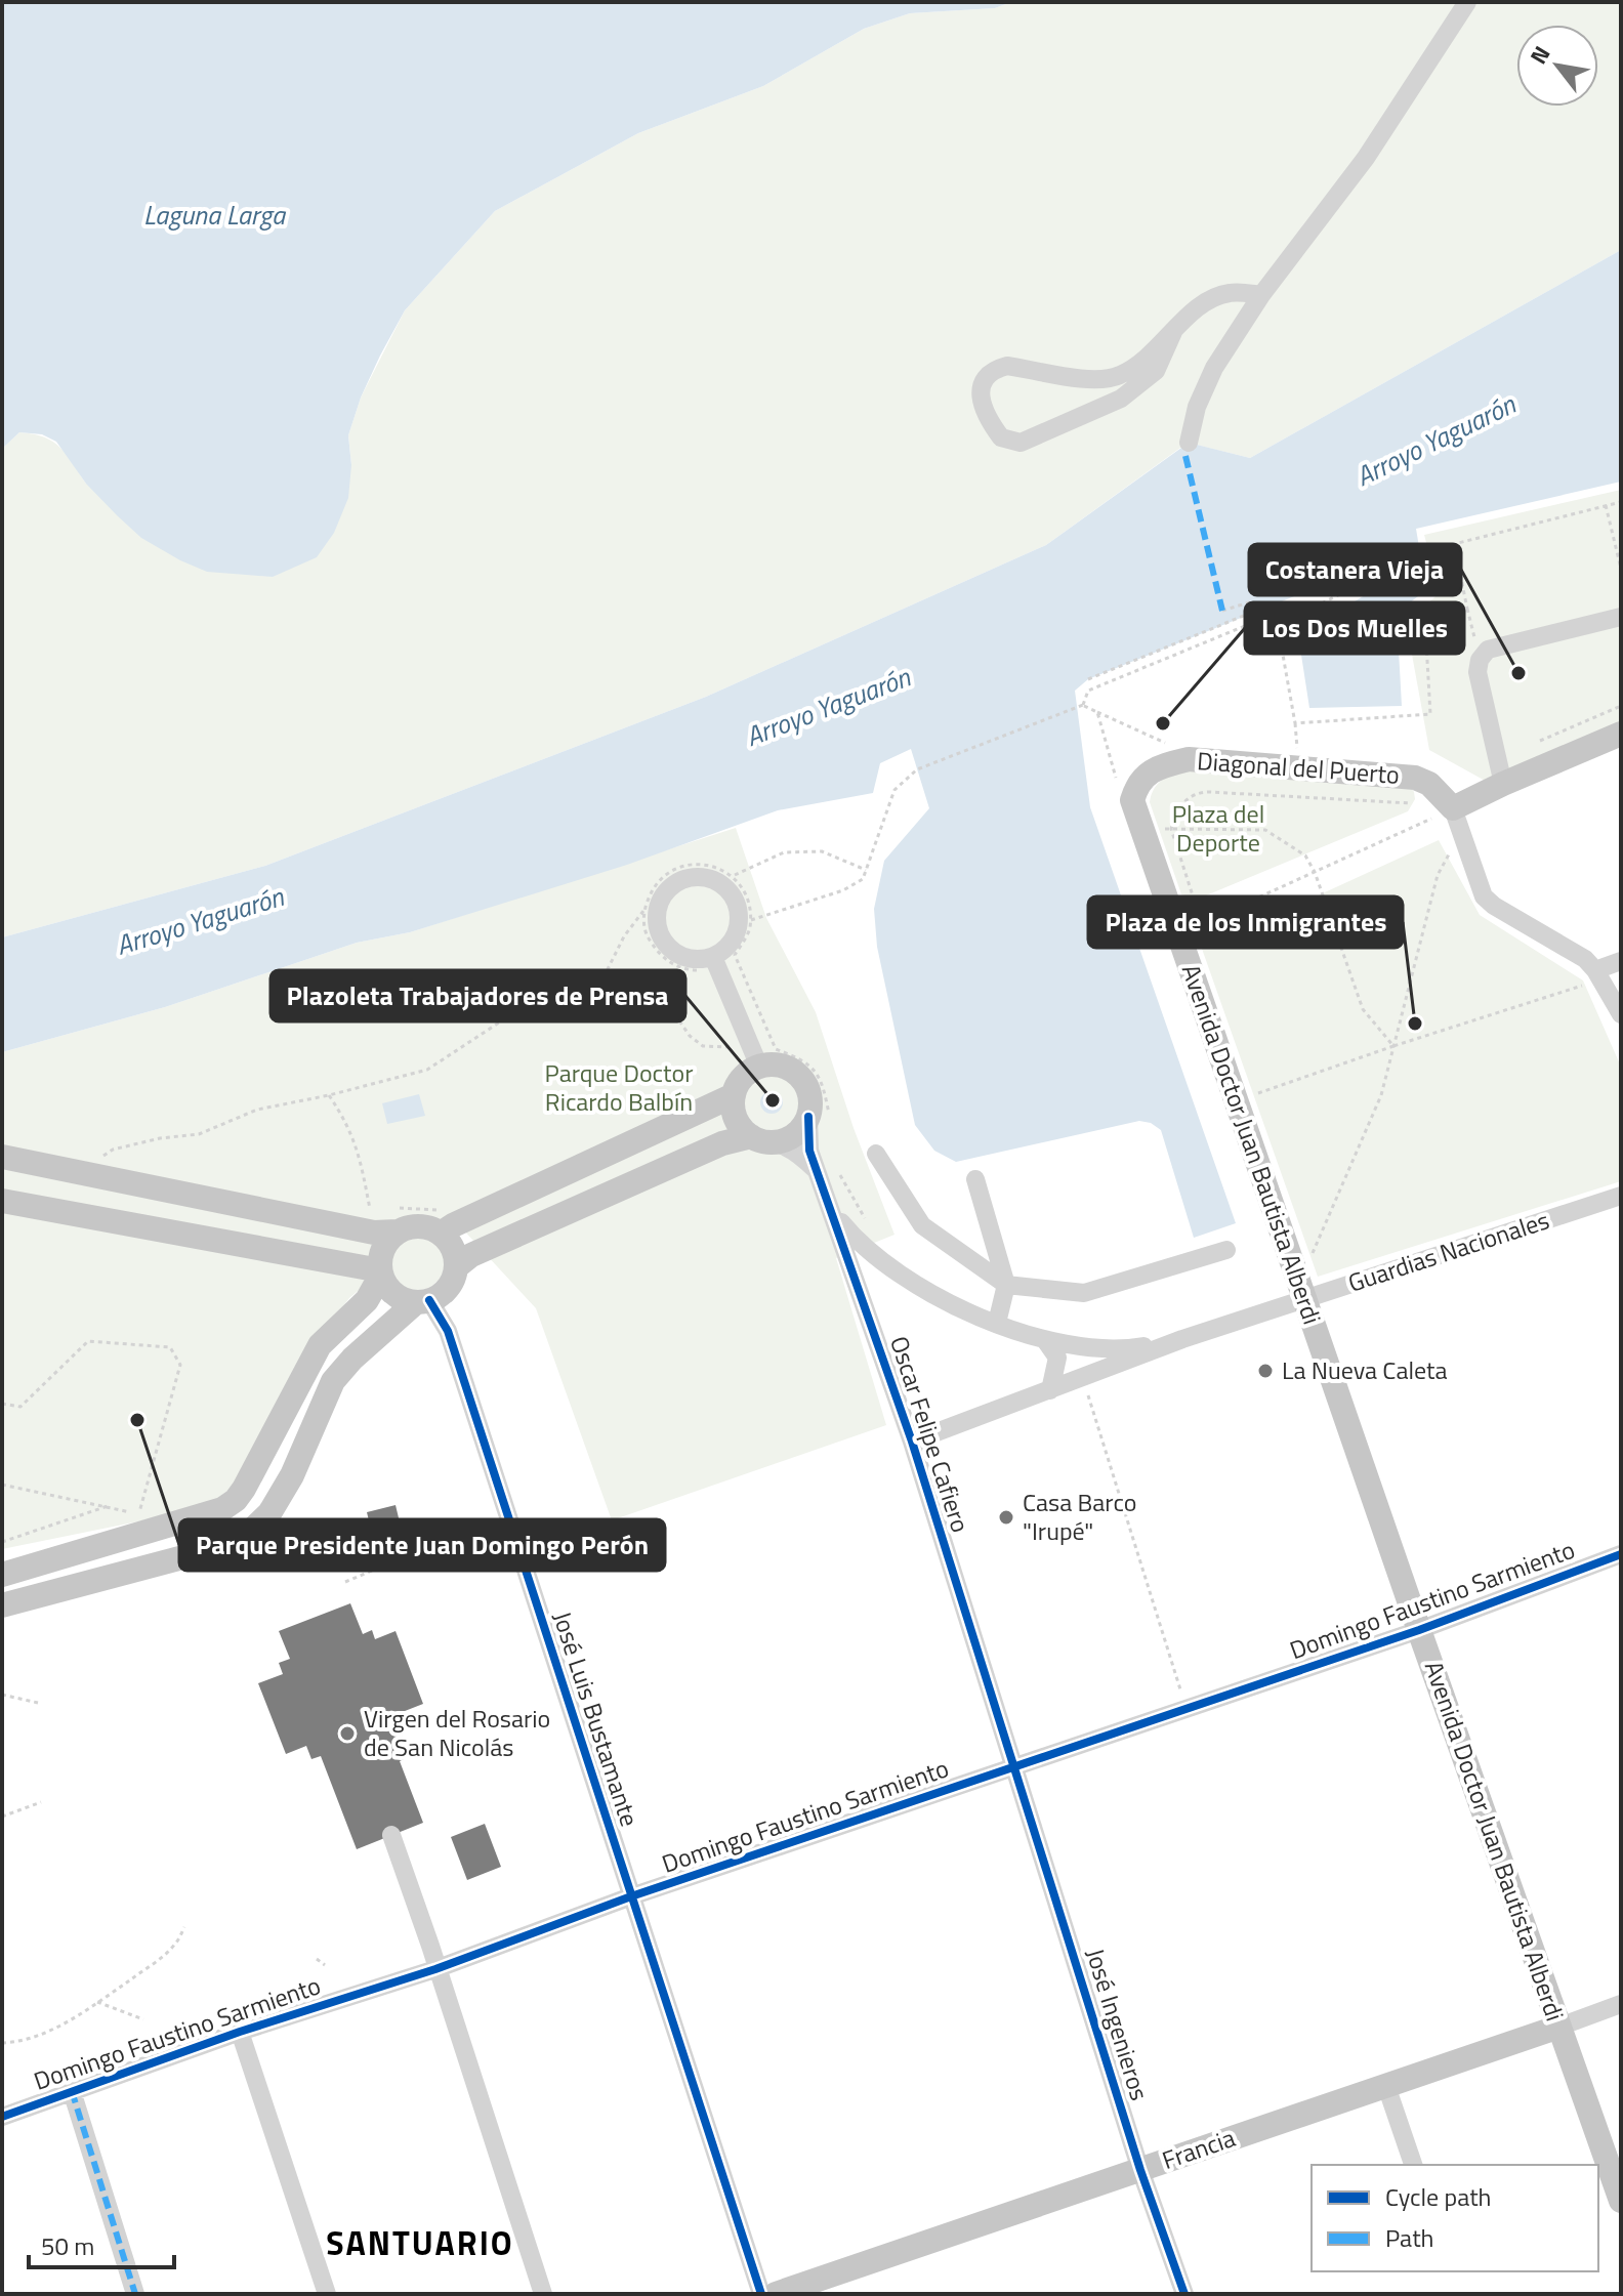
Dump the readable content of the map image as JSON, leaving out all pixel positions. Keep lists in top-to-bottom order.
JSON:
{
  "streets": {
    "main road": ["Diagonal del Puerto", "Avenida Doctor Juan Bautista Alberdi", "Francia"],
    "street": [
      "Guardias Nacionales",
      "Oscar Felipe Cafiero",
      "Domingo Faustino Sarmiento",
      "José Luis Bustamante",
      "José Ingenieros"
    ]
  },
  "crossings": [
    ["Diagonal del Puerto", "Avenida Doctor Juan Bautista Alberdi"],
    ["Avenida Doctor Juan Bautista Alberdi", "Guardias Nacionales"],
    ["Avenida Doctor Juan Bautista Alberdi", "Domingo Faustino Sarmiento"],
    ["Avenida Doctor Juan Bautista Alberdi", "Francia"],
    ["Guardias Nacionales", "Oscar Felipe Cafiero"],
    ["Oscar Felipe Cafiero", "Domingo Faustino Sarmiento"],
    ["Oscar Felipe Cafiero", "José Ingenieros"],
    ["Domingo Faustino Sarmiento", "José Luis Bustamante"],
    ["Domingo Faustino Sarmiento", "José Ingenieros"],
    ["José Ingenieros", "Francia"]
  ],
  "districts": ["SANTUARIO"],
  "water": ["Laguna Larga", "Arroyo Yaguarón"],
  "parks": ["Plaza del Deporte", "Parque Doctor Ricardo Balbín"],
  "places": [
    "Costanera Vieja",
    "Los Dos Muelles",
    "Plaza de los Inmigrantes",
    "Plazoleta Trabajadores de Prensa",
    "La Nueva Caleta",
    "Parque Presidente Juan Domingo Perón",
    "Casa Barco \"Irupé\"",
    "Virgen del Rosario de San Nicolás"
  ],
  "legend": ["Cycle path", "Path"],
  "scale_bar": "50 m",
  "north": "top left"
}
